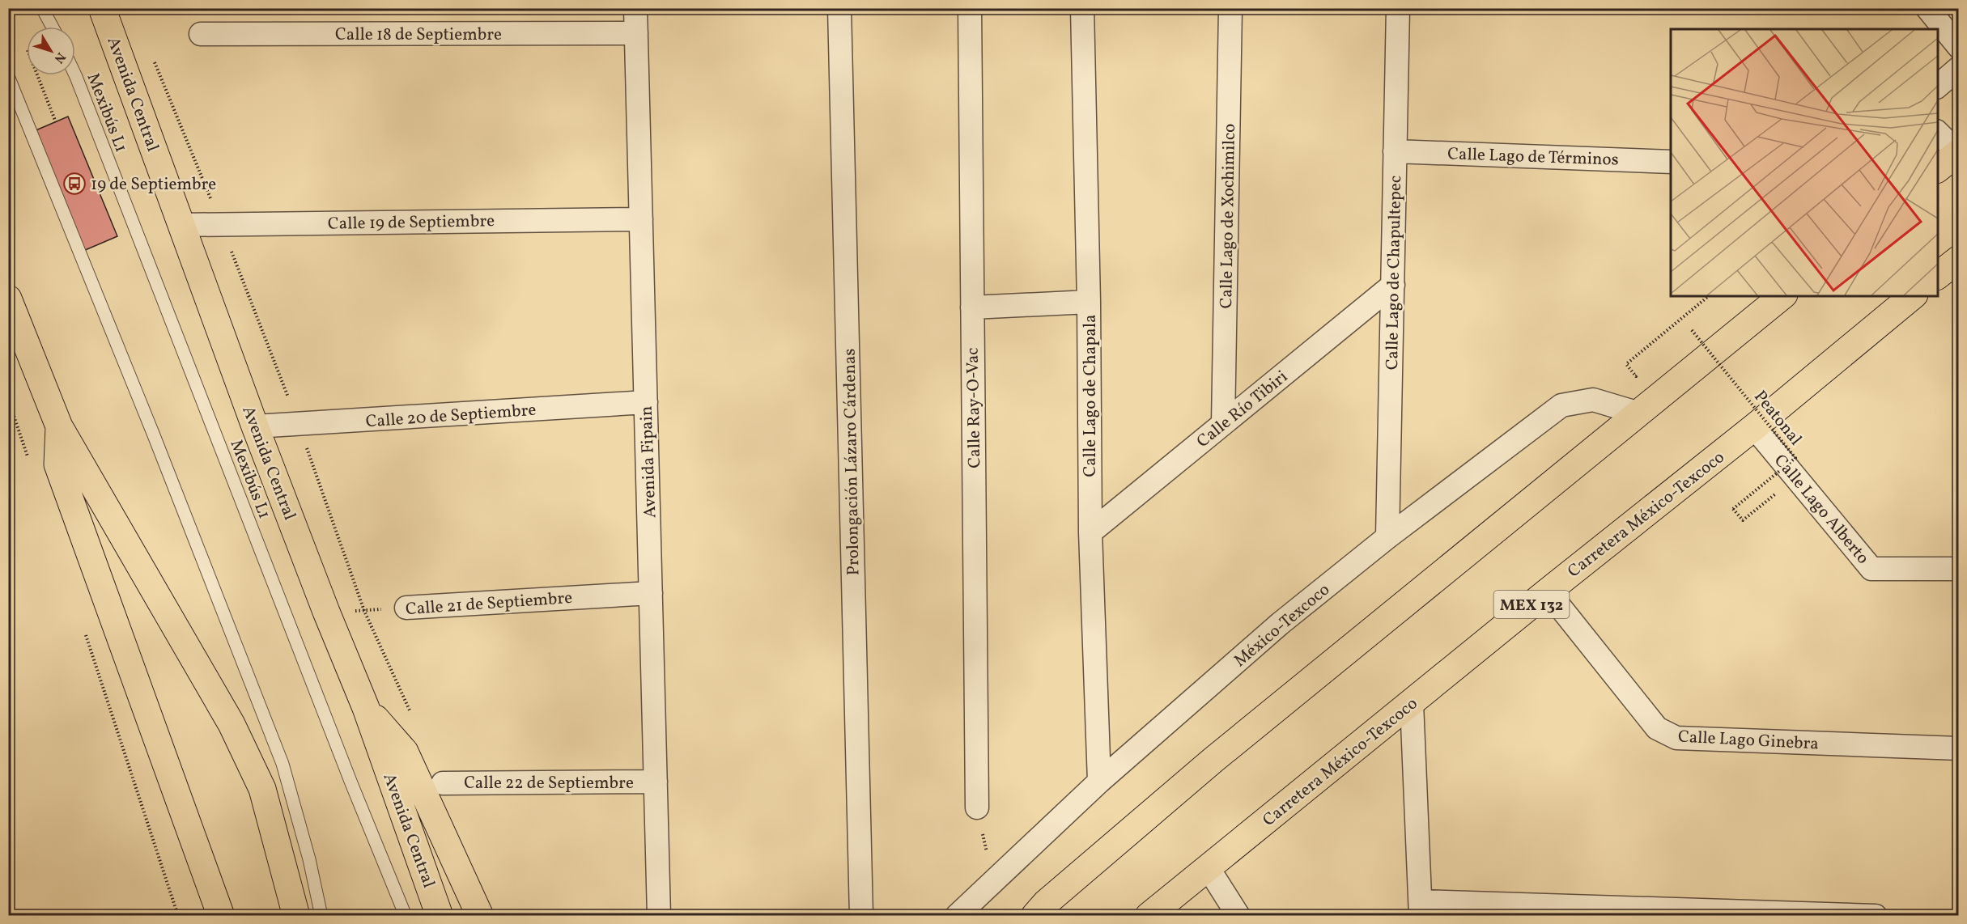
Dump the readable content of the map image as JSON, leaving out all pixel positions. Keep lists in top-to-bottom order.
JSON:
{
  "streets": {
    "highway": ["Avenida Central", "Carretera México-Texcoco", "MEX 132"],
    "street": [
      "Calle 18 de Septiembre",
      "Calle Lago de Términos",
      "Calle Lago de Xochimilco",
      "Calle 19 de Septiembre",
      "Calle Lago de Chapultepec",
      "Calle Lago de Chapala",
      "Calle Ray-O-Vac",
      "Calle Río Tibiri",
      "Calle 20 de Septiembre",
      "Avenida Fipain",
      "Prolongación Lázaro Cárdenas",
      "Calle Lago Alberto",
      "Calle 21 de Septiembre",
      "México-Texcoco",
      "Calle Lago Ginebra",
      "Calle 22 de Septiembre"
    ],
    "lane": ["Mexibús L1"],
    "path": ["Peatonal"]
  },
  "crossings": [
    ["Calle 18 de Septiembre", "Avenida Fipain"],
    ["Avenida Central", "Calle 19 de Septiembre"],
    ["Avenida Central", "Calle 20 de Septiembre"],
    ["Avenida Central", "Calle 21 de Septiembre"],
    ["Calle Lago de Términos", "Calle Lago de Chapultepec"],
    ["Calle Lago de Xochimilco", "Calle Río Tibiri"],
    ["Calle 19 de Septiembre", "Avenida Fipain"],
    ["Calle Lago de Chapultepec", "Calle Río Tibiri"],
    ["Calle Lago de Chapultepec", "México-Texcoco"],
    ["Calle Lago de Chapala", "Calle Río Tibiri"],
    ["Calle Lago de Chapala", "México-Texcoco"],
    ["Calle 20 de Septiembre", "Avenida Fipain"],
    ["Peatonal", "Calle Lago Alberto"],
    ["Avenida Fipain", "Calle 21 de Septiembre"],
    ["Avenida Fipain", "Calle 22 de Septiembre"],
    ["Calle Lago Alberto", "Carretera México-Texcoco"],
    ["Carretera México-Texcoco", "Calle Lago Ginebra"]
  ],
  "places": {
    "bus stop": ["19 de Septiembre"]
  },
  "north": "bottom right"
}
